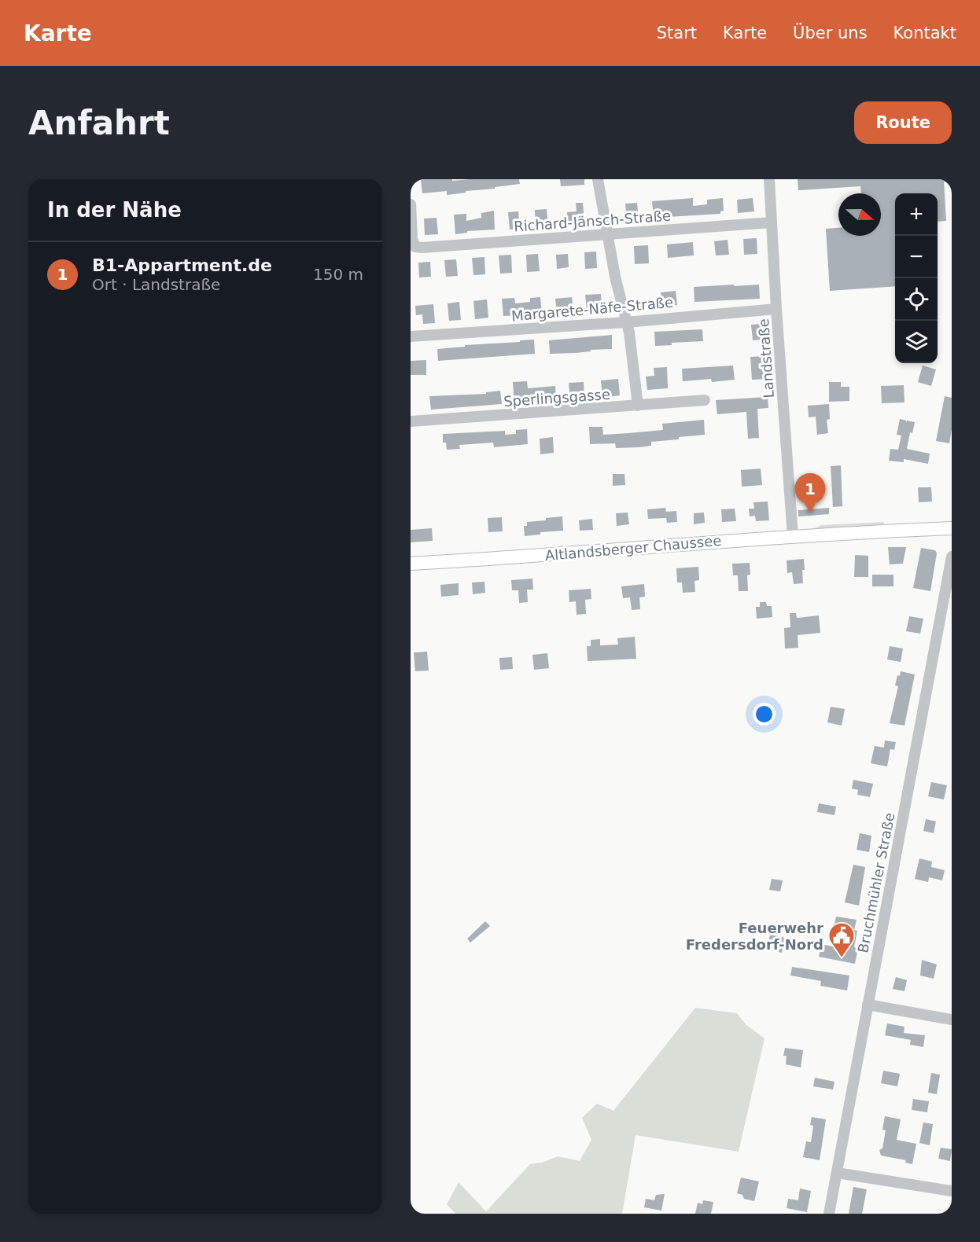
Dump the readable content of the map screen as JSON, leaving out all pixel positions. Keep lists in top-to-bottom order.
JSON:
{
  "streets": {
    "main road": ["Altlandsberger Chaussee"],
    "street": [
      "Richard-Jänsch-Straße",
      "Margarete-Näfe-Straße",
      "Landstraße",
      "Sperlingsgasse",
      "Bruchmühler Straße"
    ]
  },
  "crossings": [
    ["Richard-Jänsch-Straße", "Landstraße"],
    ["Margarete-Näfe-Straße", "Landstraße"],
    ["Landstraße", "Altlandsberger Chaussee"]
  ],
  "places": {
    "public building": ["Feuerwehr Fredersdorf-Nord"]
  },
  "north": "right",
  "page": {
    "header": "Karte",
    "nav": [
      "Start",
      "Karte",
      "Über uns",
      "Kontakt"
    ],
    "buttons": "Route",
    "title": "Anfahrt",
    "heading": "In der Nähe",
    "map_buttons": ["+", "−"],
    "list": [
      {
        "mark": "1",
        "name": "B1-Appartment.de",
        "note": "Ort · Landstraße",
        "value": "150 m"
      }
    ],
    "pins": "1"
  }
}
